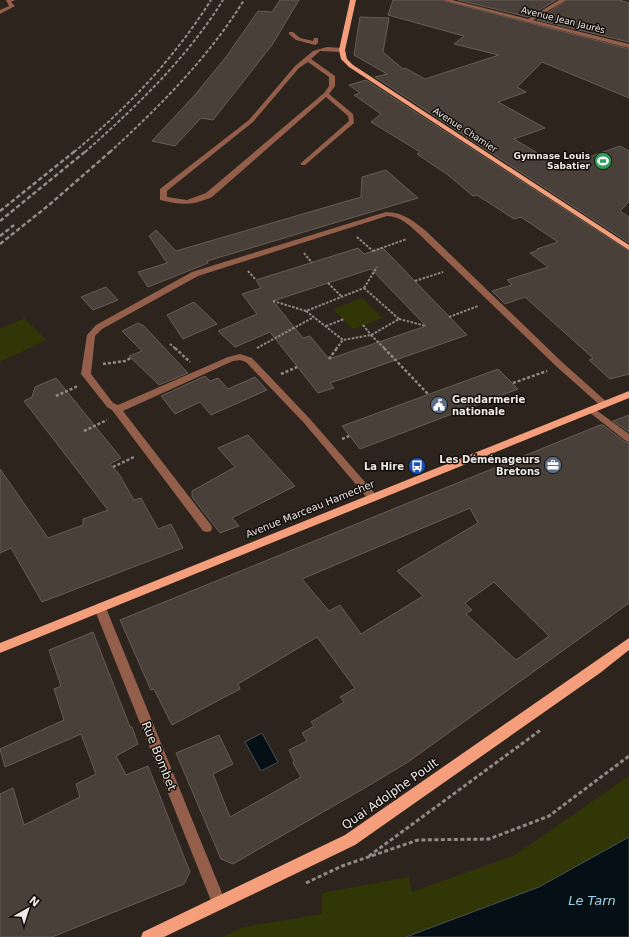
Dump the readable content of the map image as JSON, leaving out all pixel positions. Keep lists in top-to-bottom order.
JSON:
{
  "streets": {
    "main road": ["Avenue Chamier", "Avenue Marceau Hamecher", "Quai Adolphe Poult"],
    "street": ["Avenue Jean Jaurès", "Rue Bombet"]
  },
  "crossings": [
    ["Avenue Marceau Hamecher", "Rue Bombet"],
    ["Rue Bombet", "Quai Adolphe Poult"]
  ],
  "water": ["Le Tarn"],
  "places": {
    "sports": ["Gymnase Louis Sabatier"],
    "public building": ["Gendarmerie nationale"],
    "office": ["Les Déménageurs Bretons"],
    "bus stop": ["La Hire"]
  },
  "north": "top right"
}
